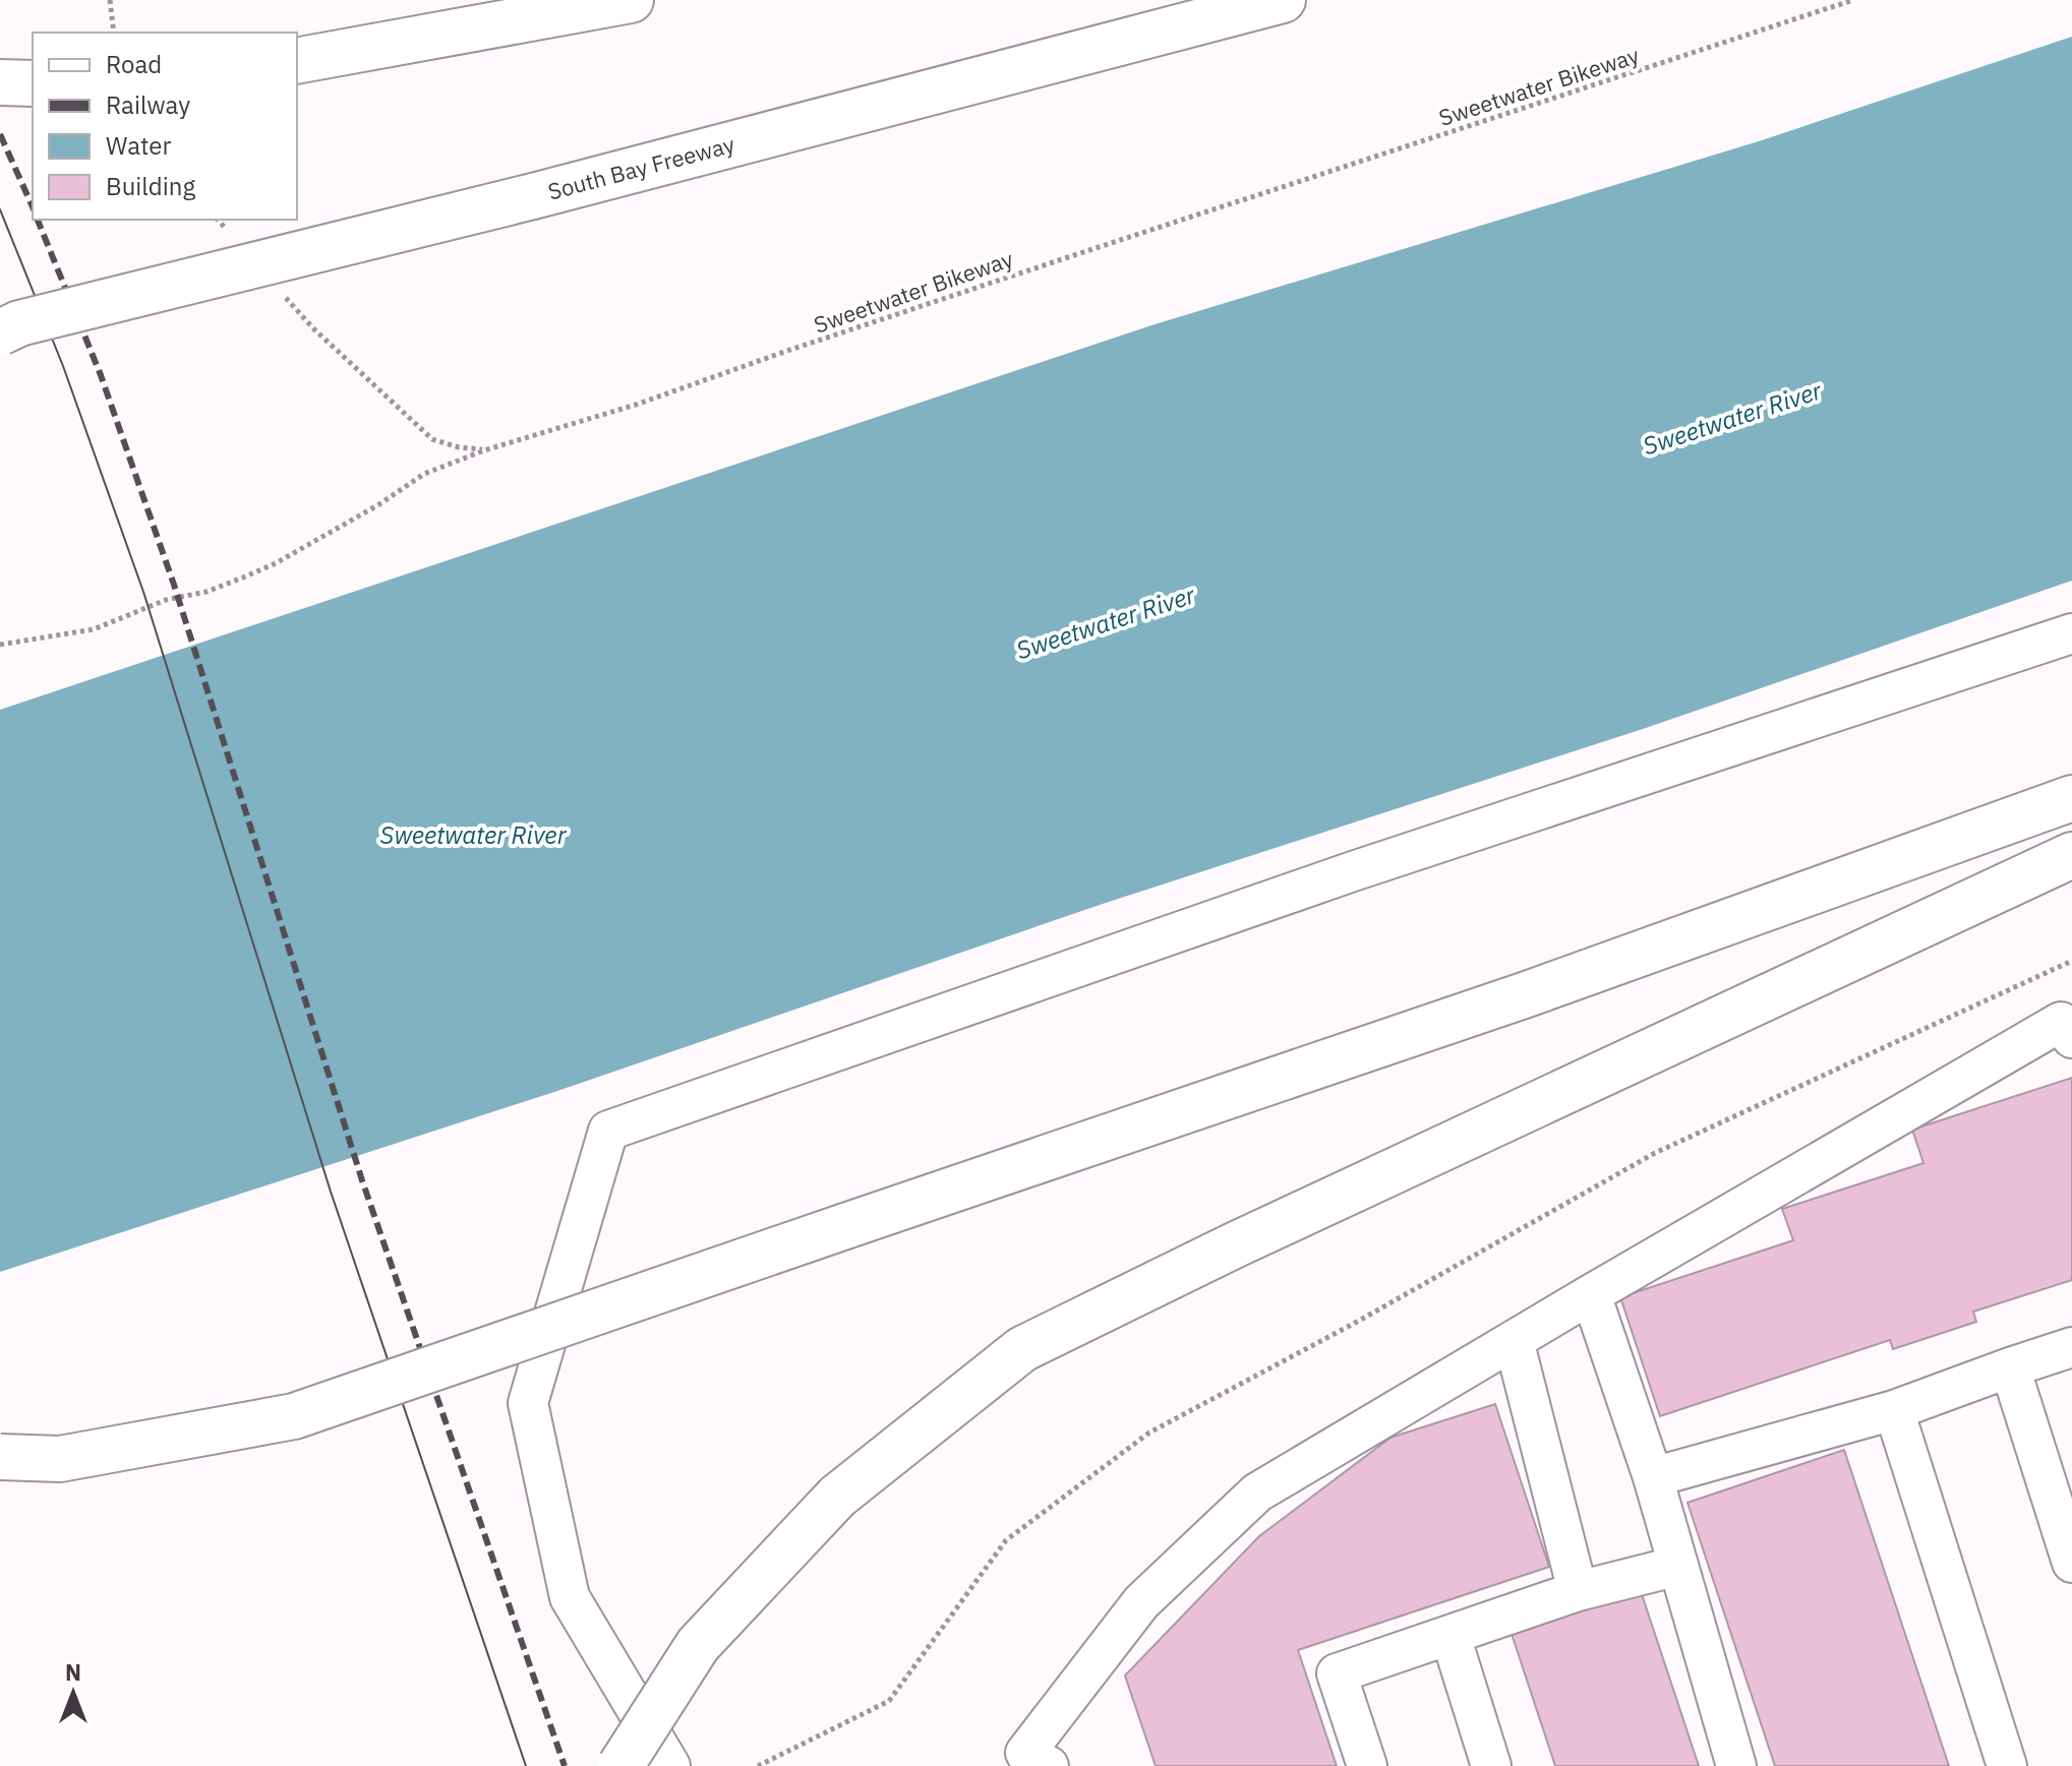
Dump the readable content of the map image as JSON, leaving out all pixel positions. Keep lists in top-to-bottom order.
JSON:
{
  "streets": {
    "highway": ["South Bay Freeway"],
    "path": ["Sweetwater Bikeway"]
  },
  "water": ["Sweetwater River"],
  "legend": [
    "Road",
    "Railway",
    "Water",
    "Building"
  ],
  "north": "top"
}
